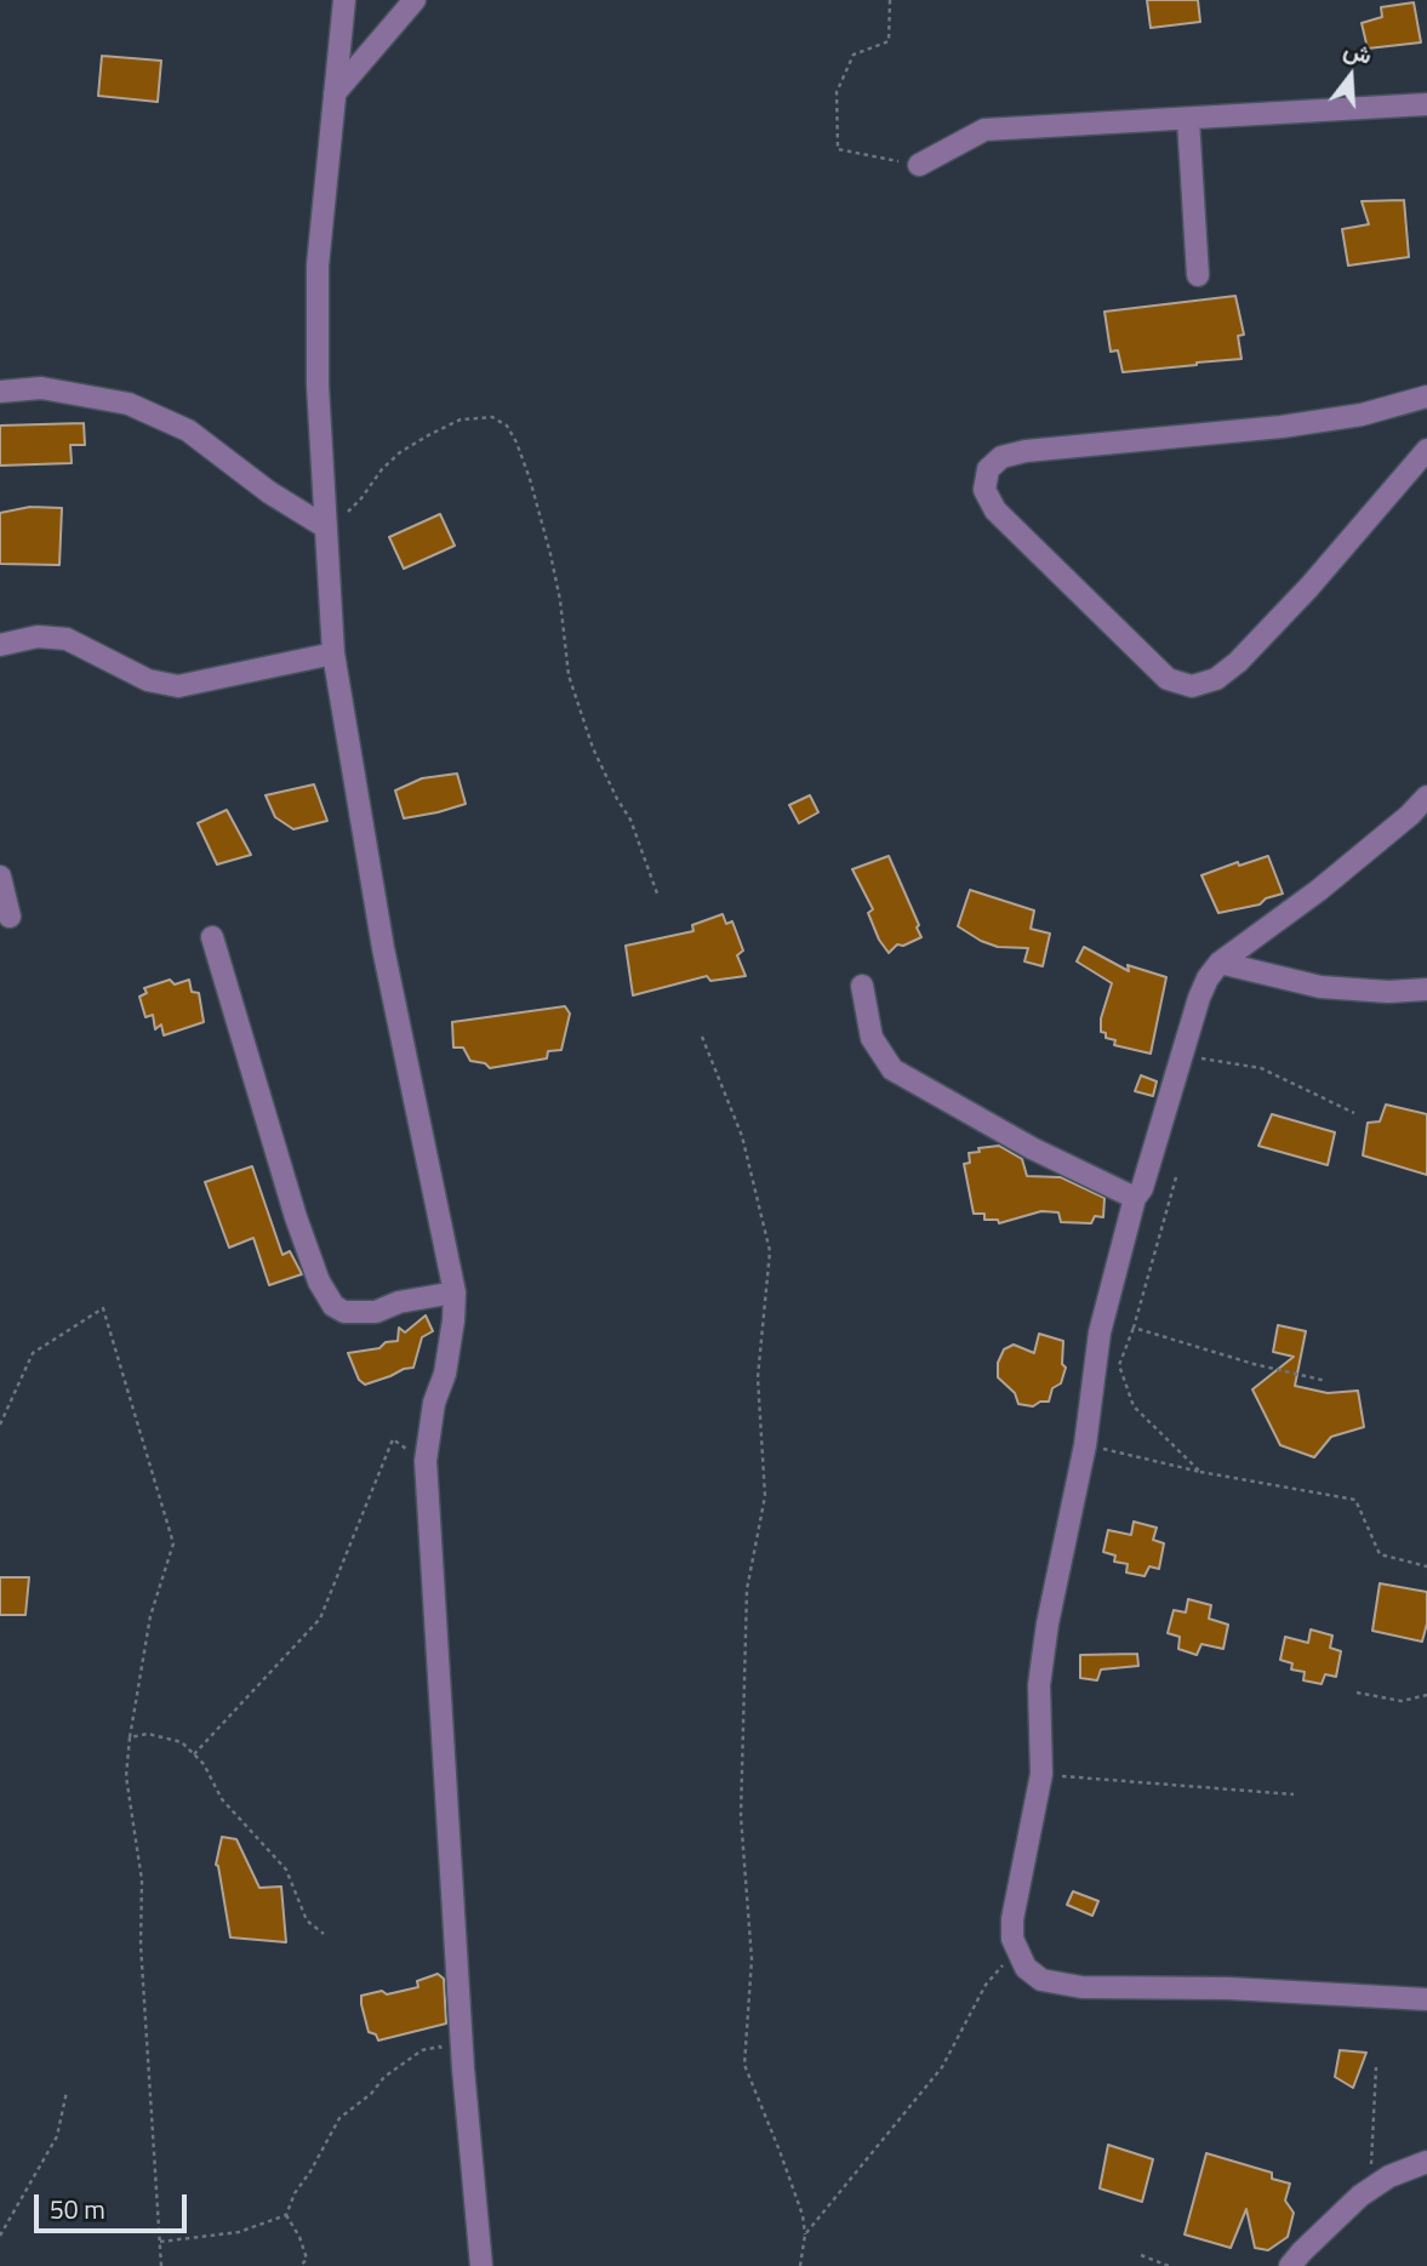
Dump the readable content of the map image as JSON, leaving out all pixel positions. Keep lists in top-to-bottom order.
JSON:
{
  "scale_bar": "50 m",
  "north": "top"
}
